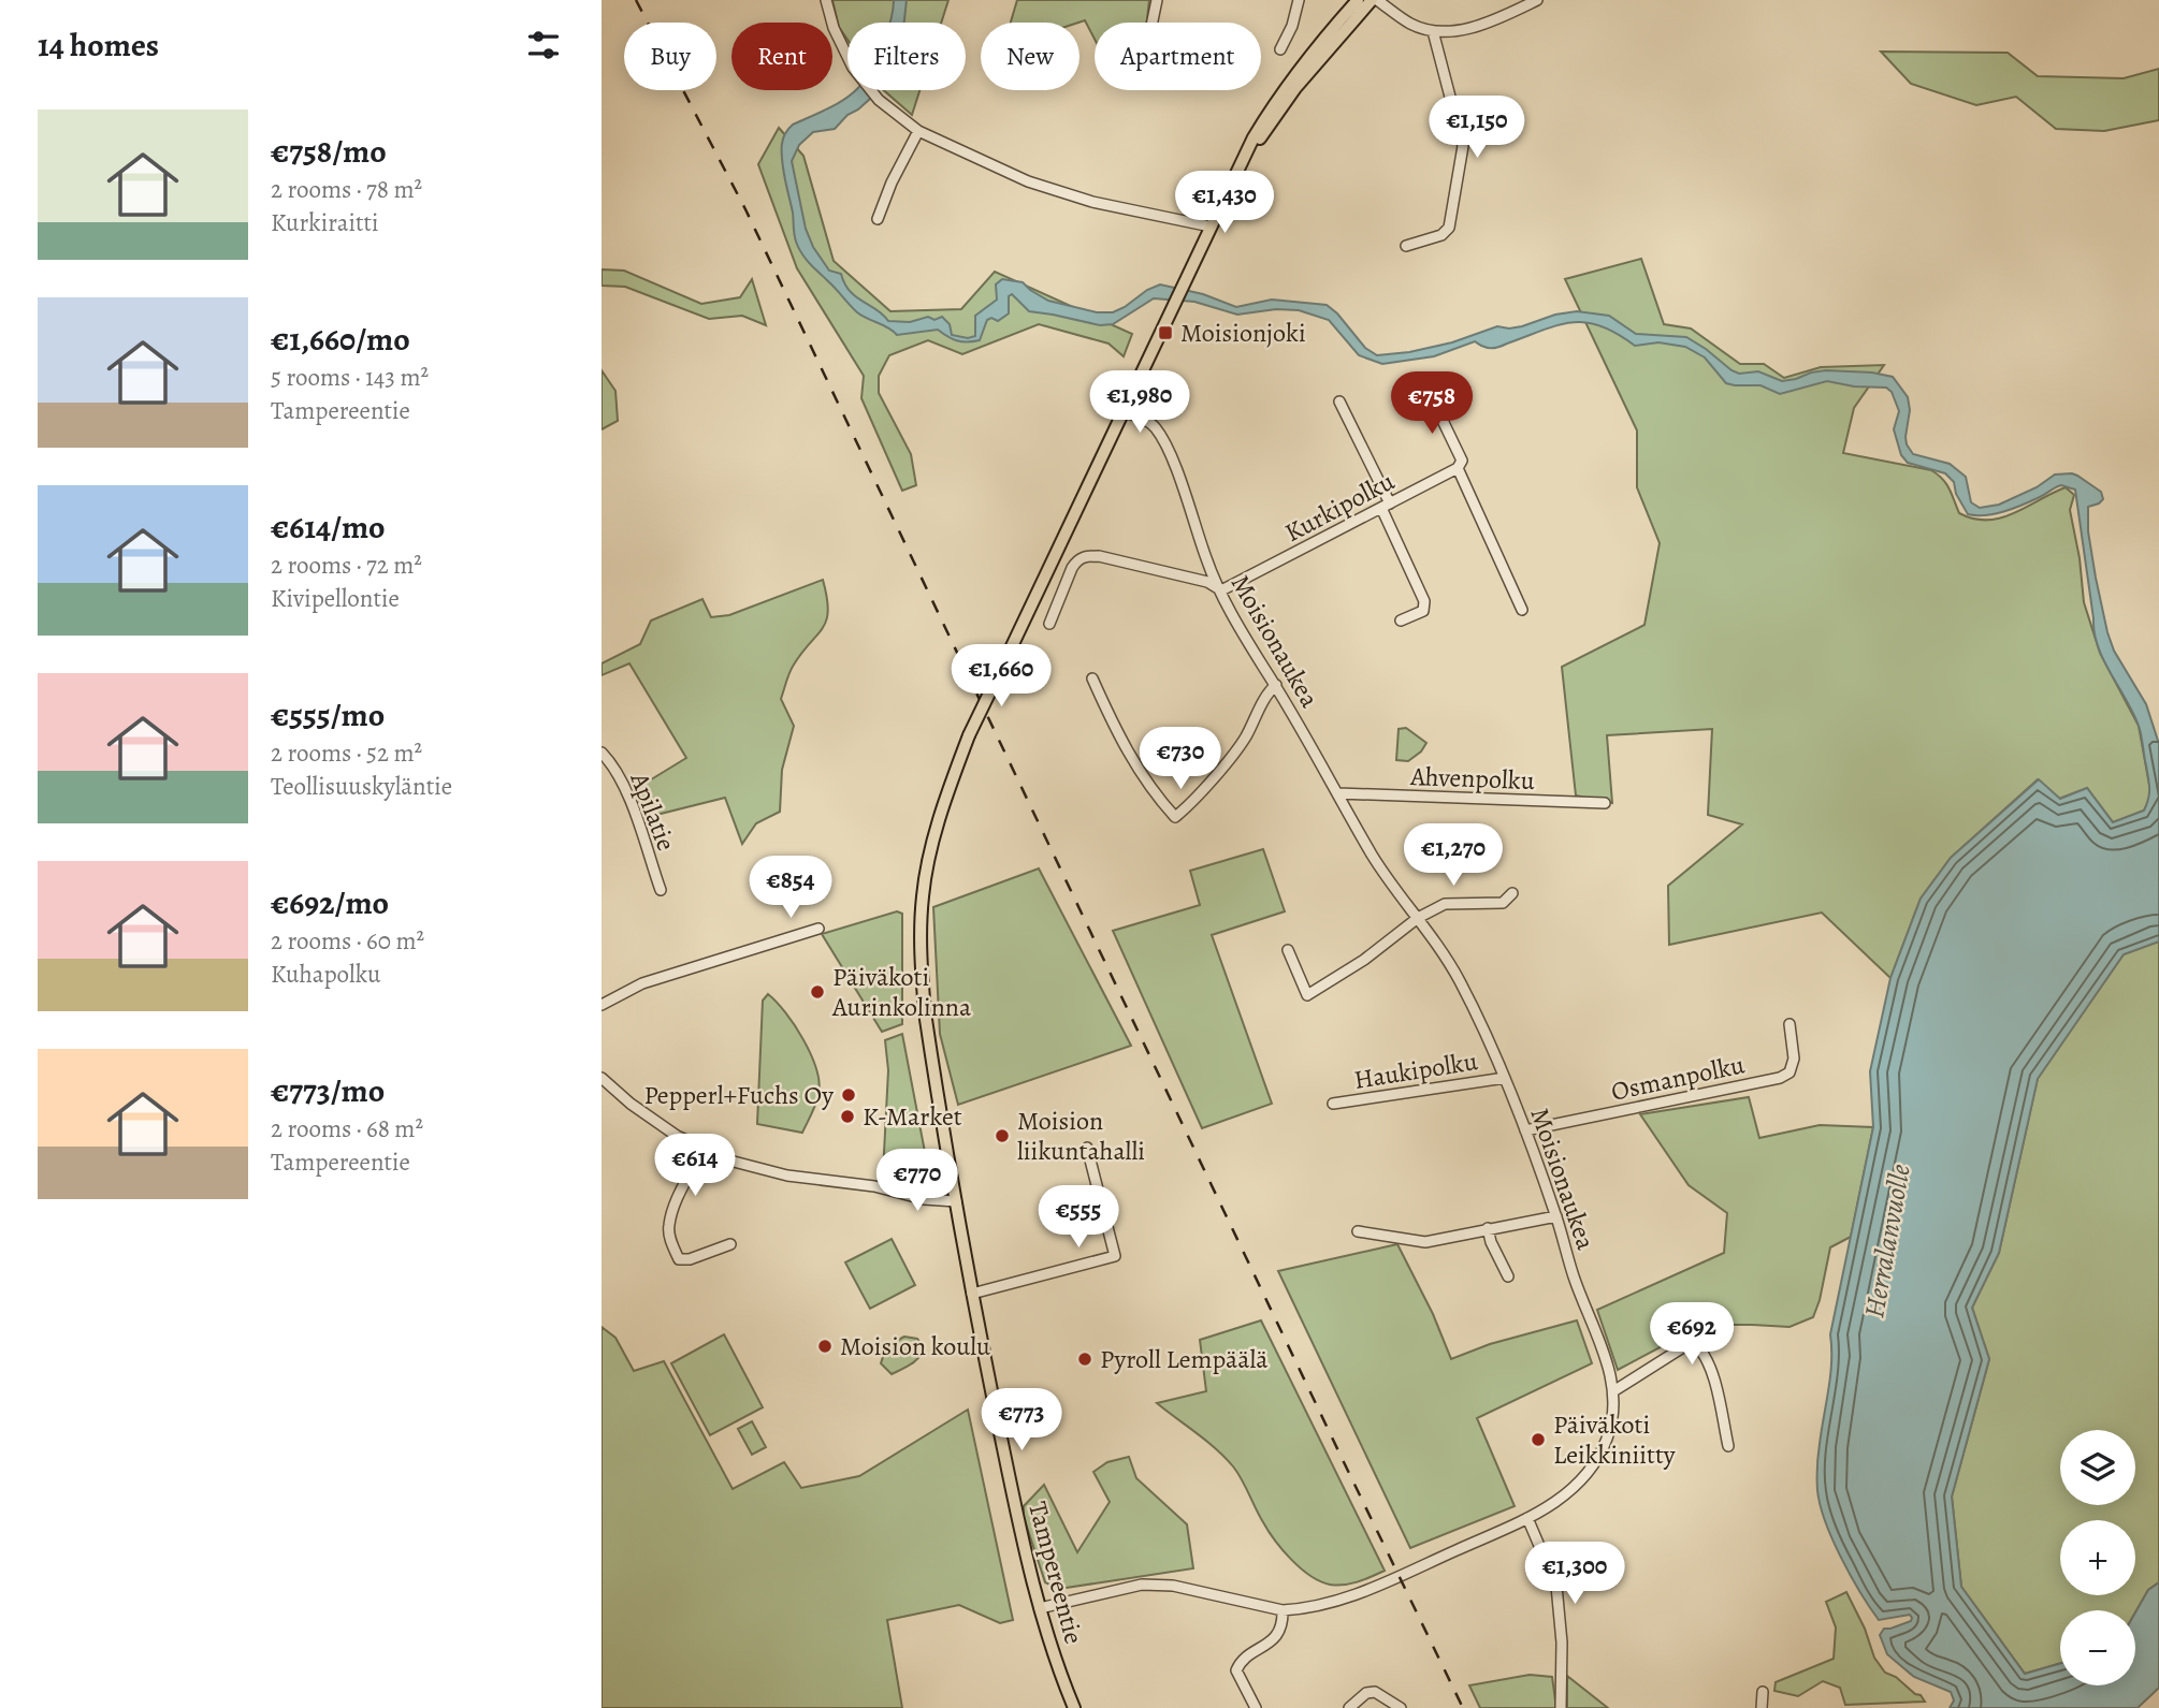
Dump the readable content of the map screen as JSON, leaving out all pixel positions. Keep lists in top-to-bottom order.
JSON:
{
  "streets": {
    "main road": ["Tampereentie"],
    "street": [
      "Kurkipolku",
      "Moisionaukea",
      "Ahvenpolku",
      "Apilatie",
      "Haukipolku",
      "Osmanpolku"
    ]
  },
  "crossings": [
    ["Kurkipolku", "Moisionaukea"],
    ["Moisionaukea", "Ahvenpolku"],
    ["Moisionaukea", "Haukipolku"],
    ["Moisionaukea", "Osmanpolku"],
    ["Moisionaukea", "Tampereentie"]
  ],
  "water": ["Herralanvuolle"],
  "places": {
    "transit": ["Moisionjoki"],
    "other": [
      "Päiväkoti Aurinkolinna",
      "Pepperl+Fuchs Oy",
      "K-Market",
      "Moision liikuntahalli",
      "Moision koulu",
      "Pyroll Lempäälä",
      "Päiväkoti Leikkiniitty"
    ]
  },
  "page": {
    "heading": "14 homes",
    "chip": [
      "Buy",
      "Rent",
      "Filters",
      "New",
      "Apartment"
    ],
    "list": [
      {
        "name": "€758/mo",
        "note": "2 rooms · 78 m² · Kurkiraitti"
      },
      {
        "name": "€1,660/mo",
        "note": "5 rooms · 143 m² · Tampereentie"
      },
      {
        "name": "€614/mo",
        "note": "2 rooms · 72 m² · Kivipellontie"
      },
      {
        "name": "€555/mo",
        "note": "2 rooms · 52 m² · Teollisuuskyläntie"
      },
      {
        "name": "€692/mo",
        "note": "2 rooms · 60 m² · Kuhapolku"
      },
      {
        "name": "€773/mo",
        "note": "2 rooms · 68 m² · Tampereentie"
      }
    ],
    "price": [
      "€1,150",
      "€1,430",
      "€1,980",
      "€758",
      "€1,660",
      "€730",
      "€1,270",
      "€854",
      "€614",
      "€770",
      "€555",
      "€692",
      "€773",
      "€1,300"
    ],
    "map_buttons": ["+", "−"]
  }
}
